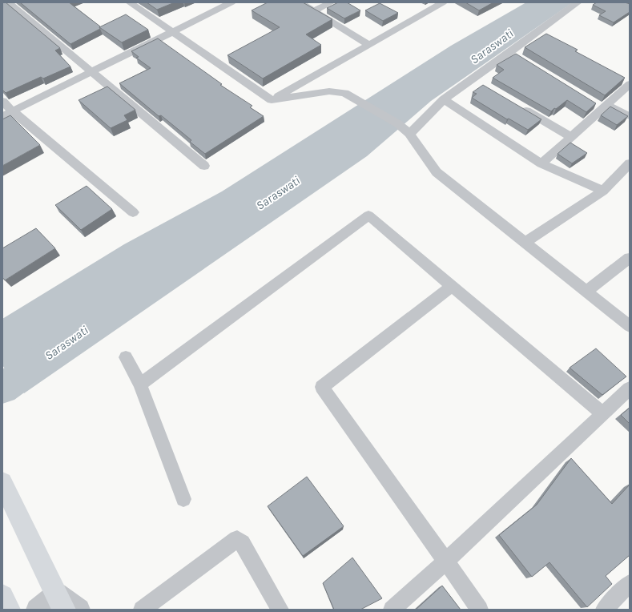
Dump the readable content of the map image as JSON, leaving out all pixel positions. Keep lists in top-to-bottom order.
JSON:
{
  "water": ["Saraswati"]
}
